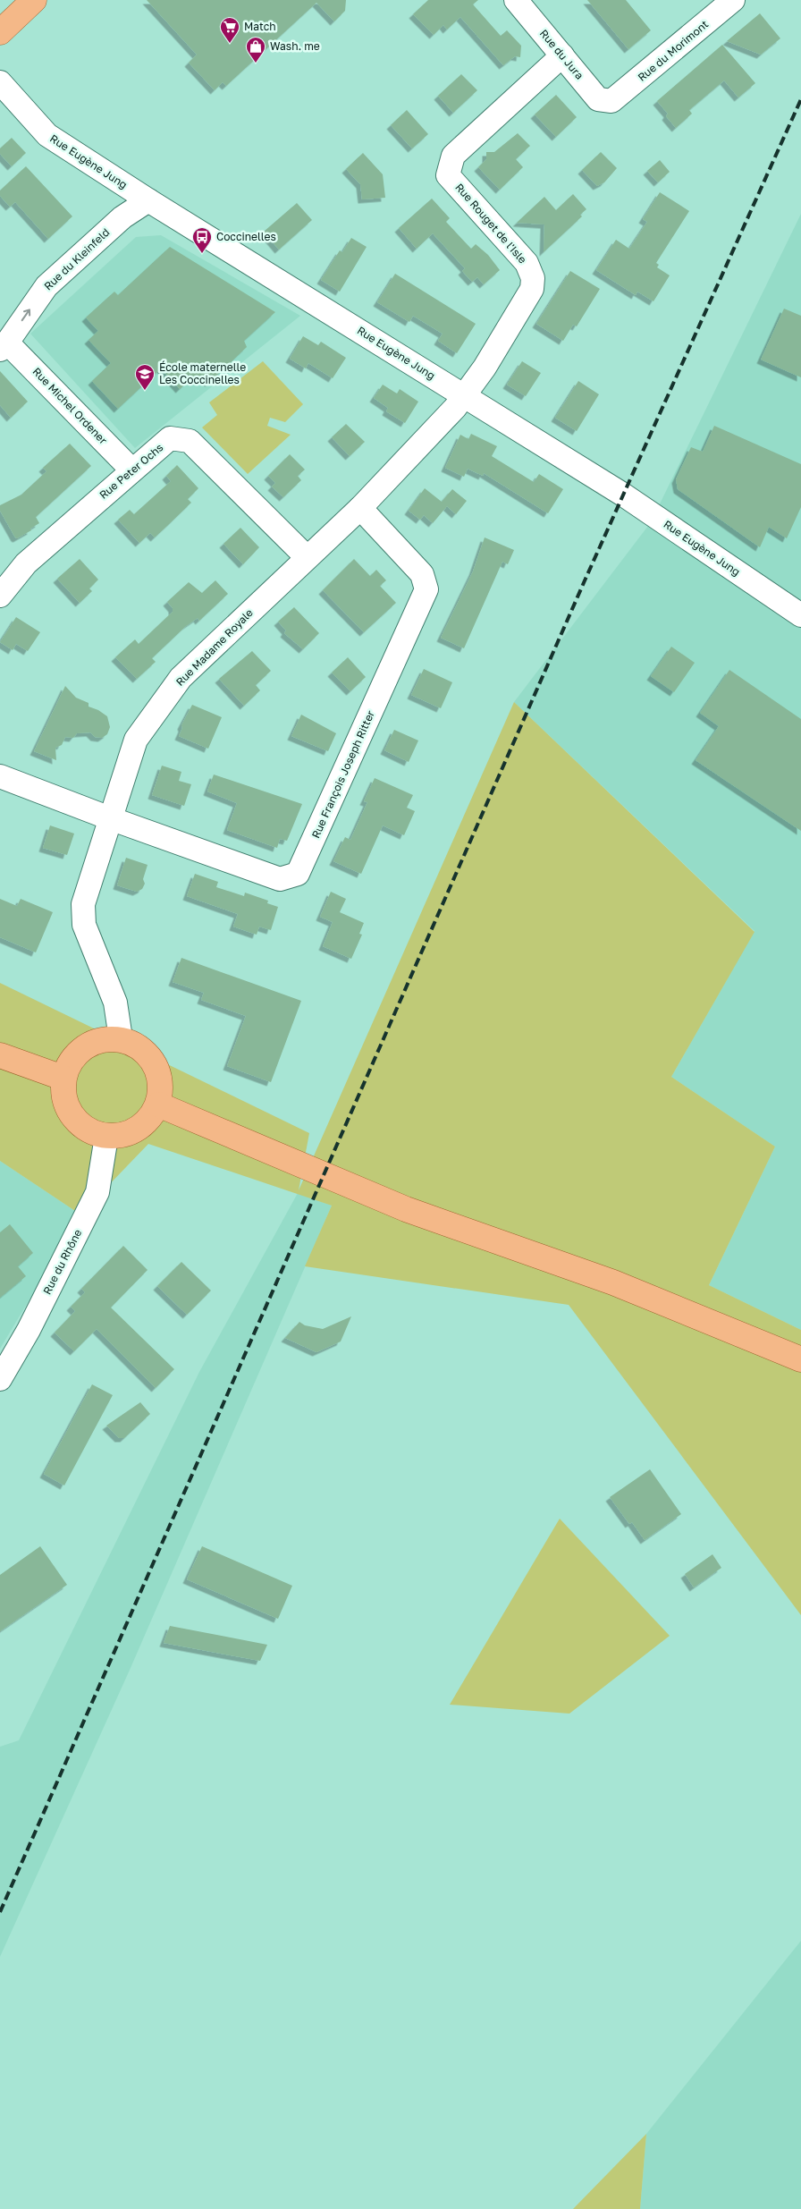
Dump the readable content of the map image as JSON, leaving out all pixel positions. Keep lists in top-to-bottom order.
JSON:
{
  "streets": {
    "street": [
      "Rue du Morimont",
      "Rue du Jura",
      "Rue Eugène Jung",
      "Rue Rouget de l'Isle",
      "Rue du Kleinfeld",
      "Rue Michel Ordener",
      "Rue Peter Ochs",
      "Rue Madame Royale",
      "Rue François Joseph Ritter",
      "Rue du Rhône"
    ]
  },
  "crossings": [
    ["Rue du Morimont", "Rue du Jura"],
    ["Rue du Jura", "Rue Rouget de l'Isle"],
    ["Rue Eugène Jung", "Rue Rouget de l'Isle"],
    ["Rue Eugène Jung", "Rue du Kleinfeld"],
    ["Rue Eugène Jung", "Rue Madame Royale"],
    ["Rue Rouget de l'Isle", "Rue Madame Royale"],
    ["Rue du Kleinfeld", "Rue Michel Ordener"],
    ["Rue Michel Ordener", "Rue Peter Ochs"],
    ["Rue Peter Ochs", "Rue Madame Royale"],
    ["Rue Madame Royale", "Rue François Joseph Ritter"],
    ["Rue Madame Royale", "Rue du Rhône"]
  ],
  "one_way": ["Rue du Kleinfeld"],
  "places": {
    "supermarket": ["Match"],
    "shop": ["Wash. me"],
    "bus stop": ["Coccinelles"],
    "school or university": ["École maternelle Les Coccinelles"]
  }
}
